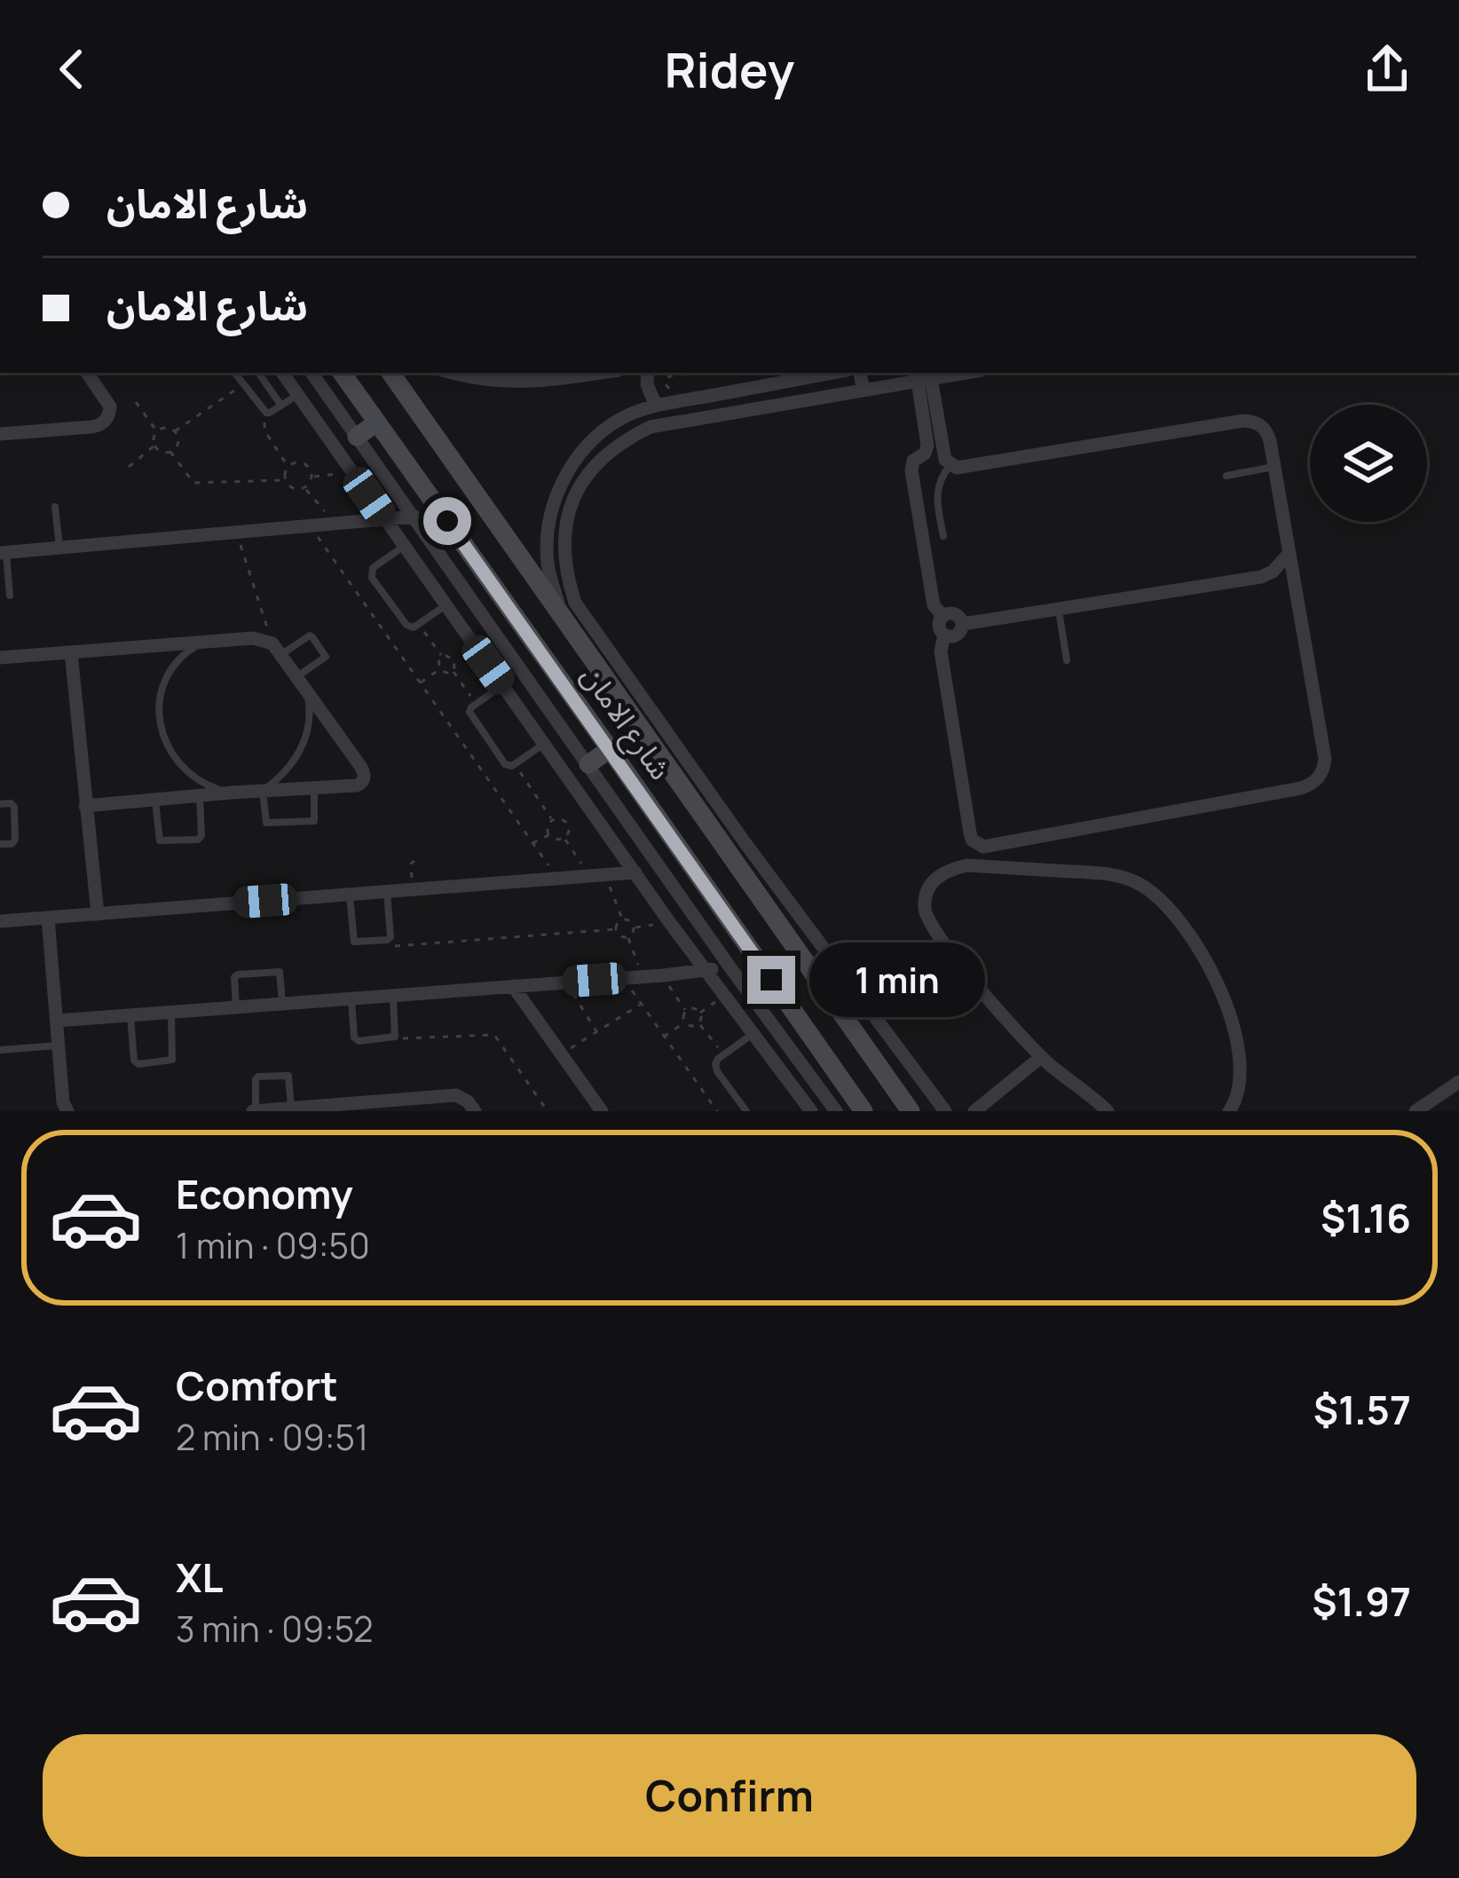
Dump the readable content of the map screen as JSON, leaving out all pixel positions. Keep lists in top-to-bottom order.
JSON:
{
  "streets": {
    "street": ["شارع الامان"]
  },
  "page": {
    "header": "Ridey",
    "banner": ["شارع الامان", "شارع الامان"],
    "bubble": "1 min",
    "list": [
      {
        "name": "Economy",
        "note": "1 min · 09:50",
        "value": "$1.16"
      },
      {
        "name": "Comfort",
        "note": "2 min · 09:51",
        "value": "$1.57"
      },
      {
        "name": "XL",
        "note": "3 min · 09:52",
        "value": "$1.97"
      }
    ],
    "buttons": "Confirm"
  }
}
